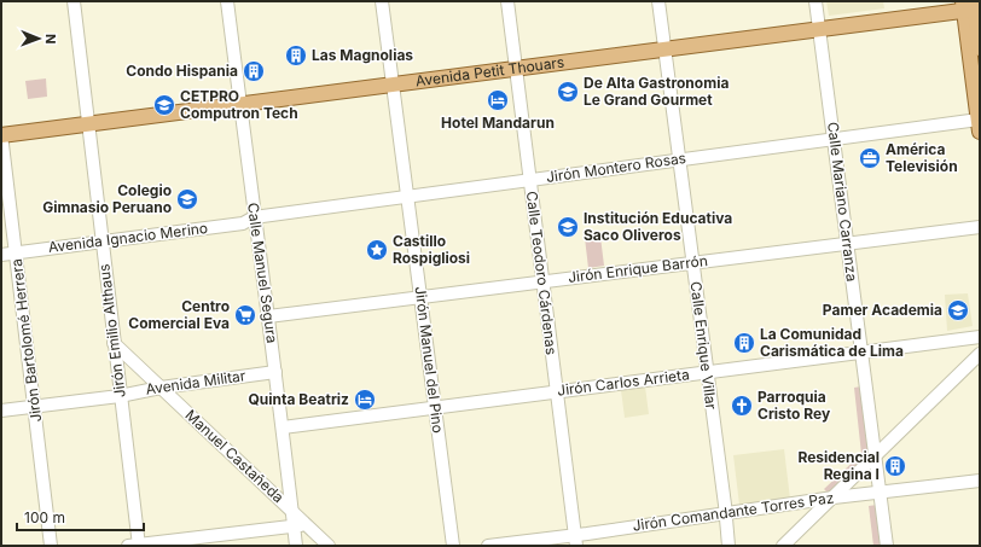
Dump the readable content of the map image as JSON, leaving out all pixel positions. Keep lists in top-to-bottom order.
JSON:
{
  "streets": {
    "main road": ["Avenida Petit Thouars"],
    "street": [
      "Jirón Montero Rosas",
      "Calle Mariano Carranza",
      "Avenida Ignacio Merino",
      "Jirón Enrique Barrón",
      "Calle Manuel Segura",
      "Calle Teodoro Cárdenas",
      "Jirón Emilio Althaus",
      "Jirón Bartolomé Herrera",
      "Calle Enrique Villar",
      "Jirón Manuel del Pino",
      "Avenida Militar",
      "Jirón Carlos Arrieta",
      "Manuel Castañeda",
      "Jirón Comandante Torres Paz"
    ]
  },
  "crossings": [
    ["Avenida Petit Thouars", "Calle Mariano Carranza"],
    ["Avenida Petit Thouars", "Calle Manuel Segura"],
    ["Avenida Petit Thouars", "Calle Teodoro Cárdenas"],
    ["Avenida Petit Thouars", "Jirón Emilio Althaus"],
    ["Avenida Petit Thouars", "Jirón Bartolomé Herrera"],
    ["Avenida Petit Thouars", "Calle Enrique Villar"],
    ["Avenida Petit Thouars", "Jirón Manuel del Pino"],
    ["Jirón Montero Rosas", "Calle Mariano Carranza"],
    ["Jirón Montero Rosas", "Avenida Ignacio Merino"],
    ["Jirón Montero Rosas", "Calle Manuel Segura"],
    ["Jirón Montero Rosas", "Calle Teodoro Cárdenas"],
    ["Jirón Montero Rosas", "Calle Enrique Villar"],
    ["Jirón Montero Rosas", "Jirón Manuel del Pino"],
    ["Calle Mariano Carranza", "Jirón Enrique Barrón"],
    ["Calle Mariano Carranza", "Jirón Carlos Arrieta"],
    ["Calle Mariano Carranza", "Jirón Comandante Torres Paz"],
    ["Avenida Ignacio Merino", "Calle Manuel Segura"],
    ["Avenida Ignacio Merino", "Jirón Emilio Althaus"],
    ["Avenida Ignacio Merino", "Jirón Bartolomé Herrera"],
    ["Jirón Enrique Barrón", "Calle Manuel Segura"],
    ["Jirón Enrique Barrón", "Calle Teodoro Cárdenas"],
    ["Jirón Enrique Barrón", "Calle Enrique Villar"],
    ["Jirón Enrique Barrón", "Jirón Manuel del Pino"],
    ["Calle Manuel Segura", "Avenida Militar"],
    ["Calle Manuel Segura", "Jirón Carlos Arrieta"],
    ["Calle Manuel Segura", "Manuel Castañeda"],
    ["Calle Teodoro Cárdenas", "Jirón Carlos Arrieta"],
    ["Calle Teodoro Cárdenas", "Jirón Comandante Torres Paz"],
    ["Jirón Emilio Althaus", "Avenida Militar"],
    ["Jirón Emilio Althaus", "Manuel Castañeda"],
    ["Jirón Bartolomé Herrera", "Avenida Militar"],
    ["Calle Enrique Villar", "Jirón Carlos Arrieta"],
    ["Calle Enrique Villar", "Jirón Comandante Torres Paz"],
    ["Jirón Manuel del Pino", "Jirón Carlos Arrieta"],
    ["Avenida Militar", "Manuel Castañeda"]
  ],
  "places": {
    "building": [
      "Las Magnolias",
      "Condo Hispania",
      "La Comunidad Carismática de Lima",
      "Residencial Regina I"
    ],
    "school or university": [
      "De Alta Gastronomia Le Grand Gourmet",
      "CETPRO Computron Tech",
      "Colegio Gimnasio Peruano",
      "Institución Educativa Saco Oliveros",
      "Pamer Academia"
    ],
    "hotel": ["Hotel Mandarun", "Quinta Beatriz"],
    "office": ["América Televisión"],
    "place": ["Castillo Rospigliosi"],
    "supermarket": ["Centro Comercial Eva"],
    "church": ["Parroquia Cristo Rey"]
  },
  "scale_bar": "100 m",
  "north": "right"
}
